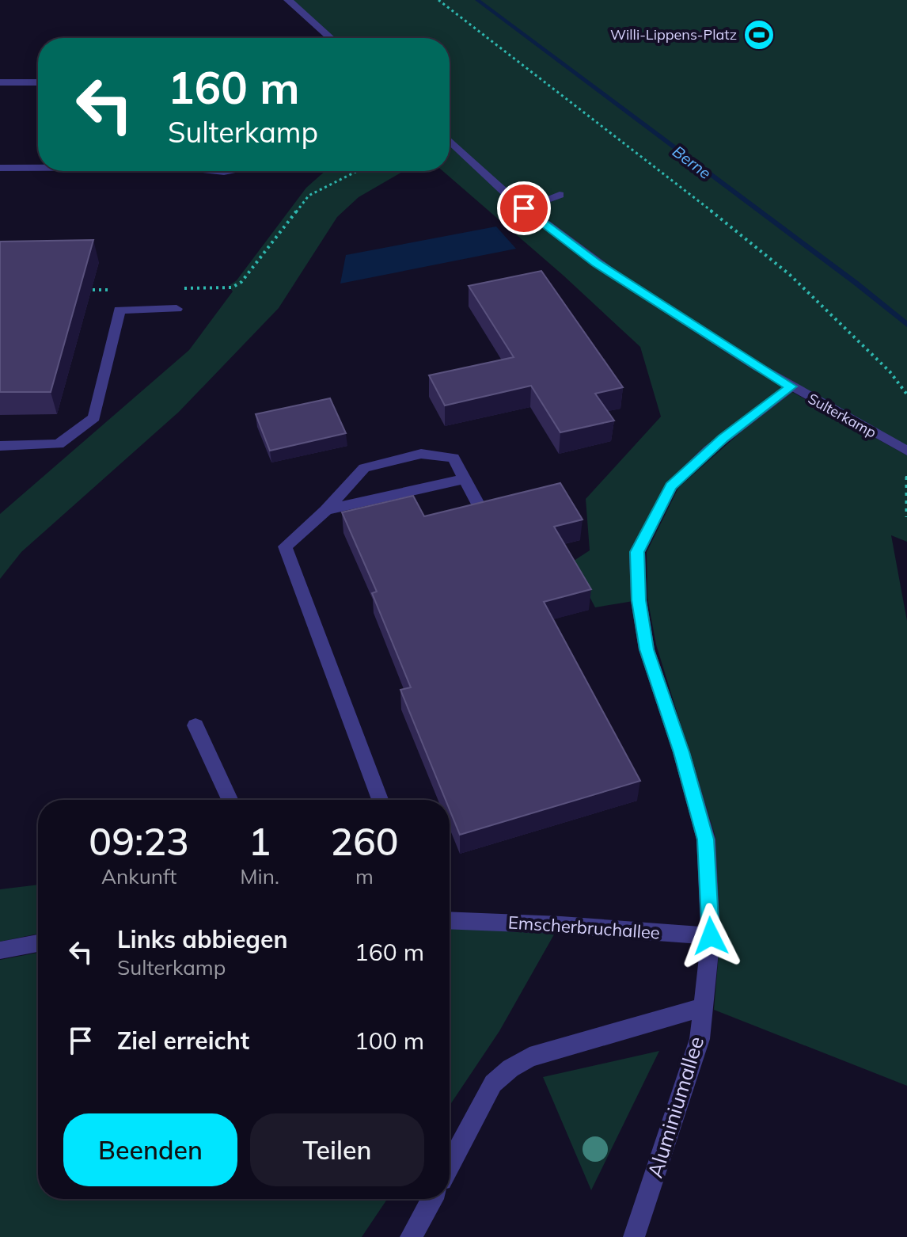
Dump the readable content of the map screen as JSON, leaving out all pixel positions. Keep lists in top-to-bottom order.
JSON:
{
  "streets": {
    "street": ["Sulterkamp", "Emscherbruchallee", "Aluminiumallee"]
  },
  "crossings": [
    ["Emscherbruchallee", "Aluminiumallee"]
  ],
  "water": ["Berne"],
  "places": {
    "sports": ["Willi-Lippens-Platz"]
  },
  "page": {
    "turn": ["160 m", "Sulterkamp"],
    "eta": [
      "09:23",
      "Ankunft",
      "1",
      "Min.",
      "260",
      "m"
    ],
    "list": [
      {
        "name": "Links abbiegen",
        "note": "Sulterkamp",
        "value": "160 m"
      },
      {
        "name": "Ziel erreicht",
        "value": "100 m"
      }
    ],
    "buttons": ["Beenden", "Teilen"]
  }
}
